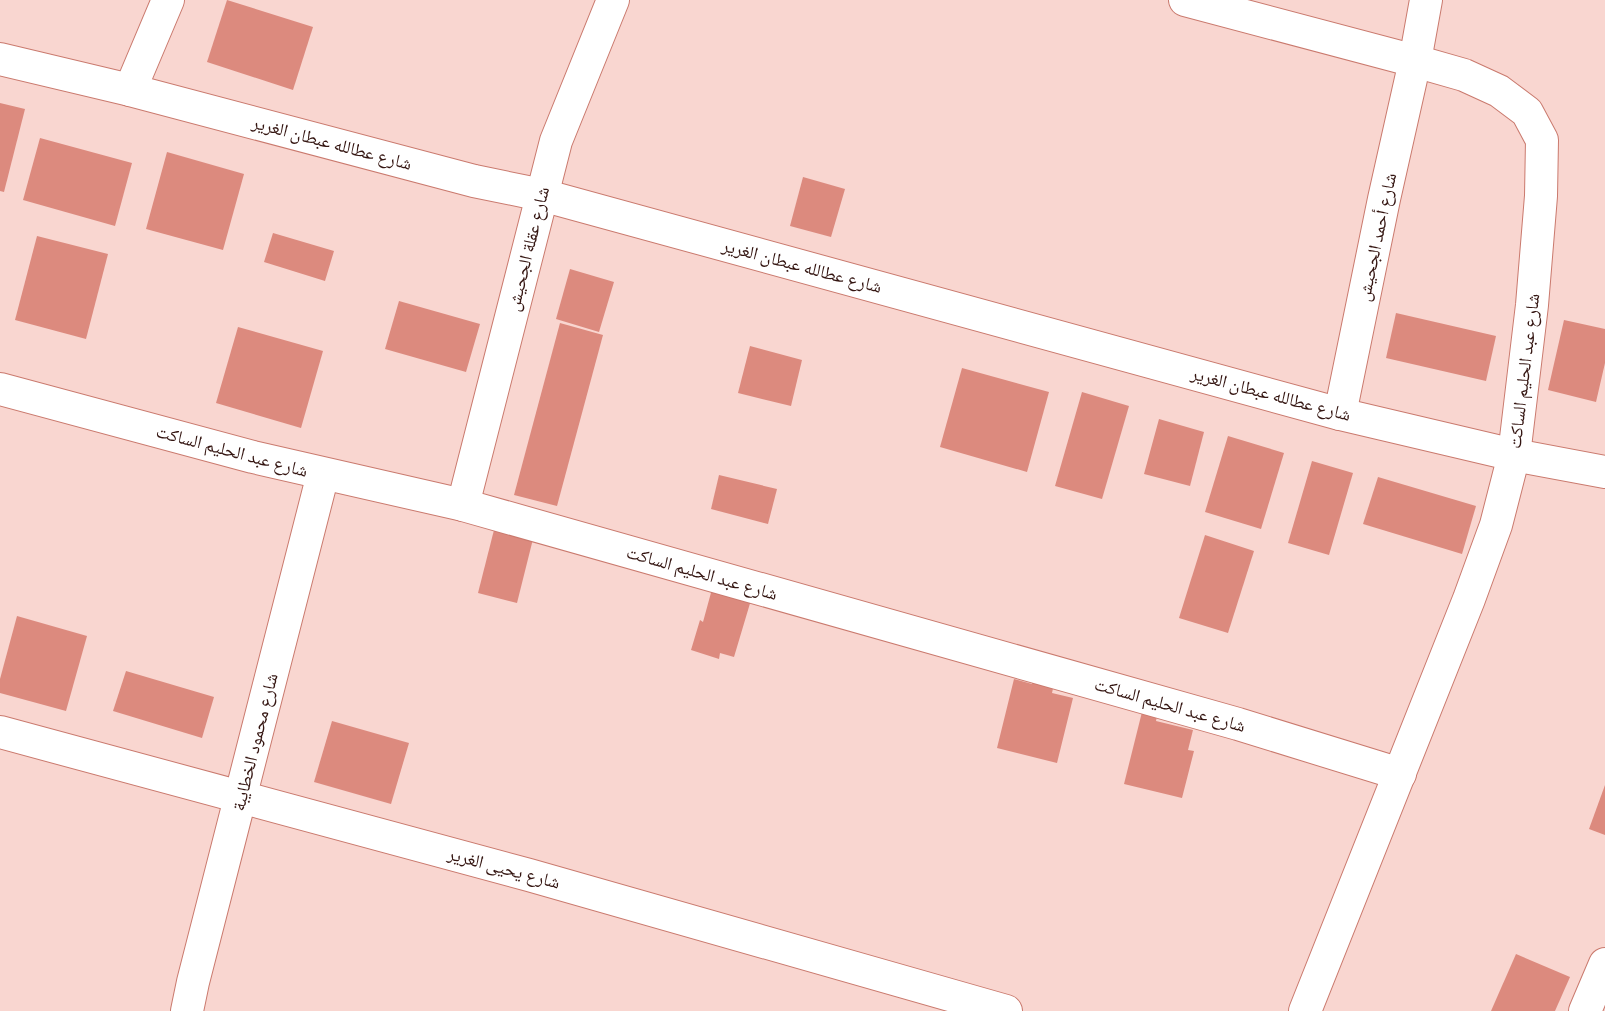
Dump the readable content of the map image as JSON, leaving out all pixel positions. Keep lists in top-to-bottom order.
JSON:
{
  "streets": {
    "street": [
      "شارع عطالله عبطان الغرير",
      "شارع أحمد الجحيش",
      "شارع عقلة الجحيش",
      "شارع عبد الحليم الساكت",
      "شارع محمود الخطايبة",
      "شارع يحيى الغرير"
    ]
  },
  "crossings": [
    ["شارع عطالله عبطان الغرير", "شارع أحمد الجحيش"],
    ["شارع عطالله عبطان الغرير", "شارع عقلة الجحيش"],
    ["شارع عطالله عبطان الغرير", "شارع عبد الحليم الساكت"],
    ["شارع أحمد الجحيش", "شارع عبد الحليم الساكت"],
    ["شارع عقلة الجحيش", "شارع عبد الحليم الساكت"],
    ["شارع عبد الحليم الساكت", "شارع محمود الخطايبة"],
    ["شارع محمود الخطايبة", "شارع يحيى الغرير"]
  ]
}
